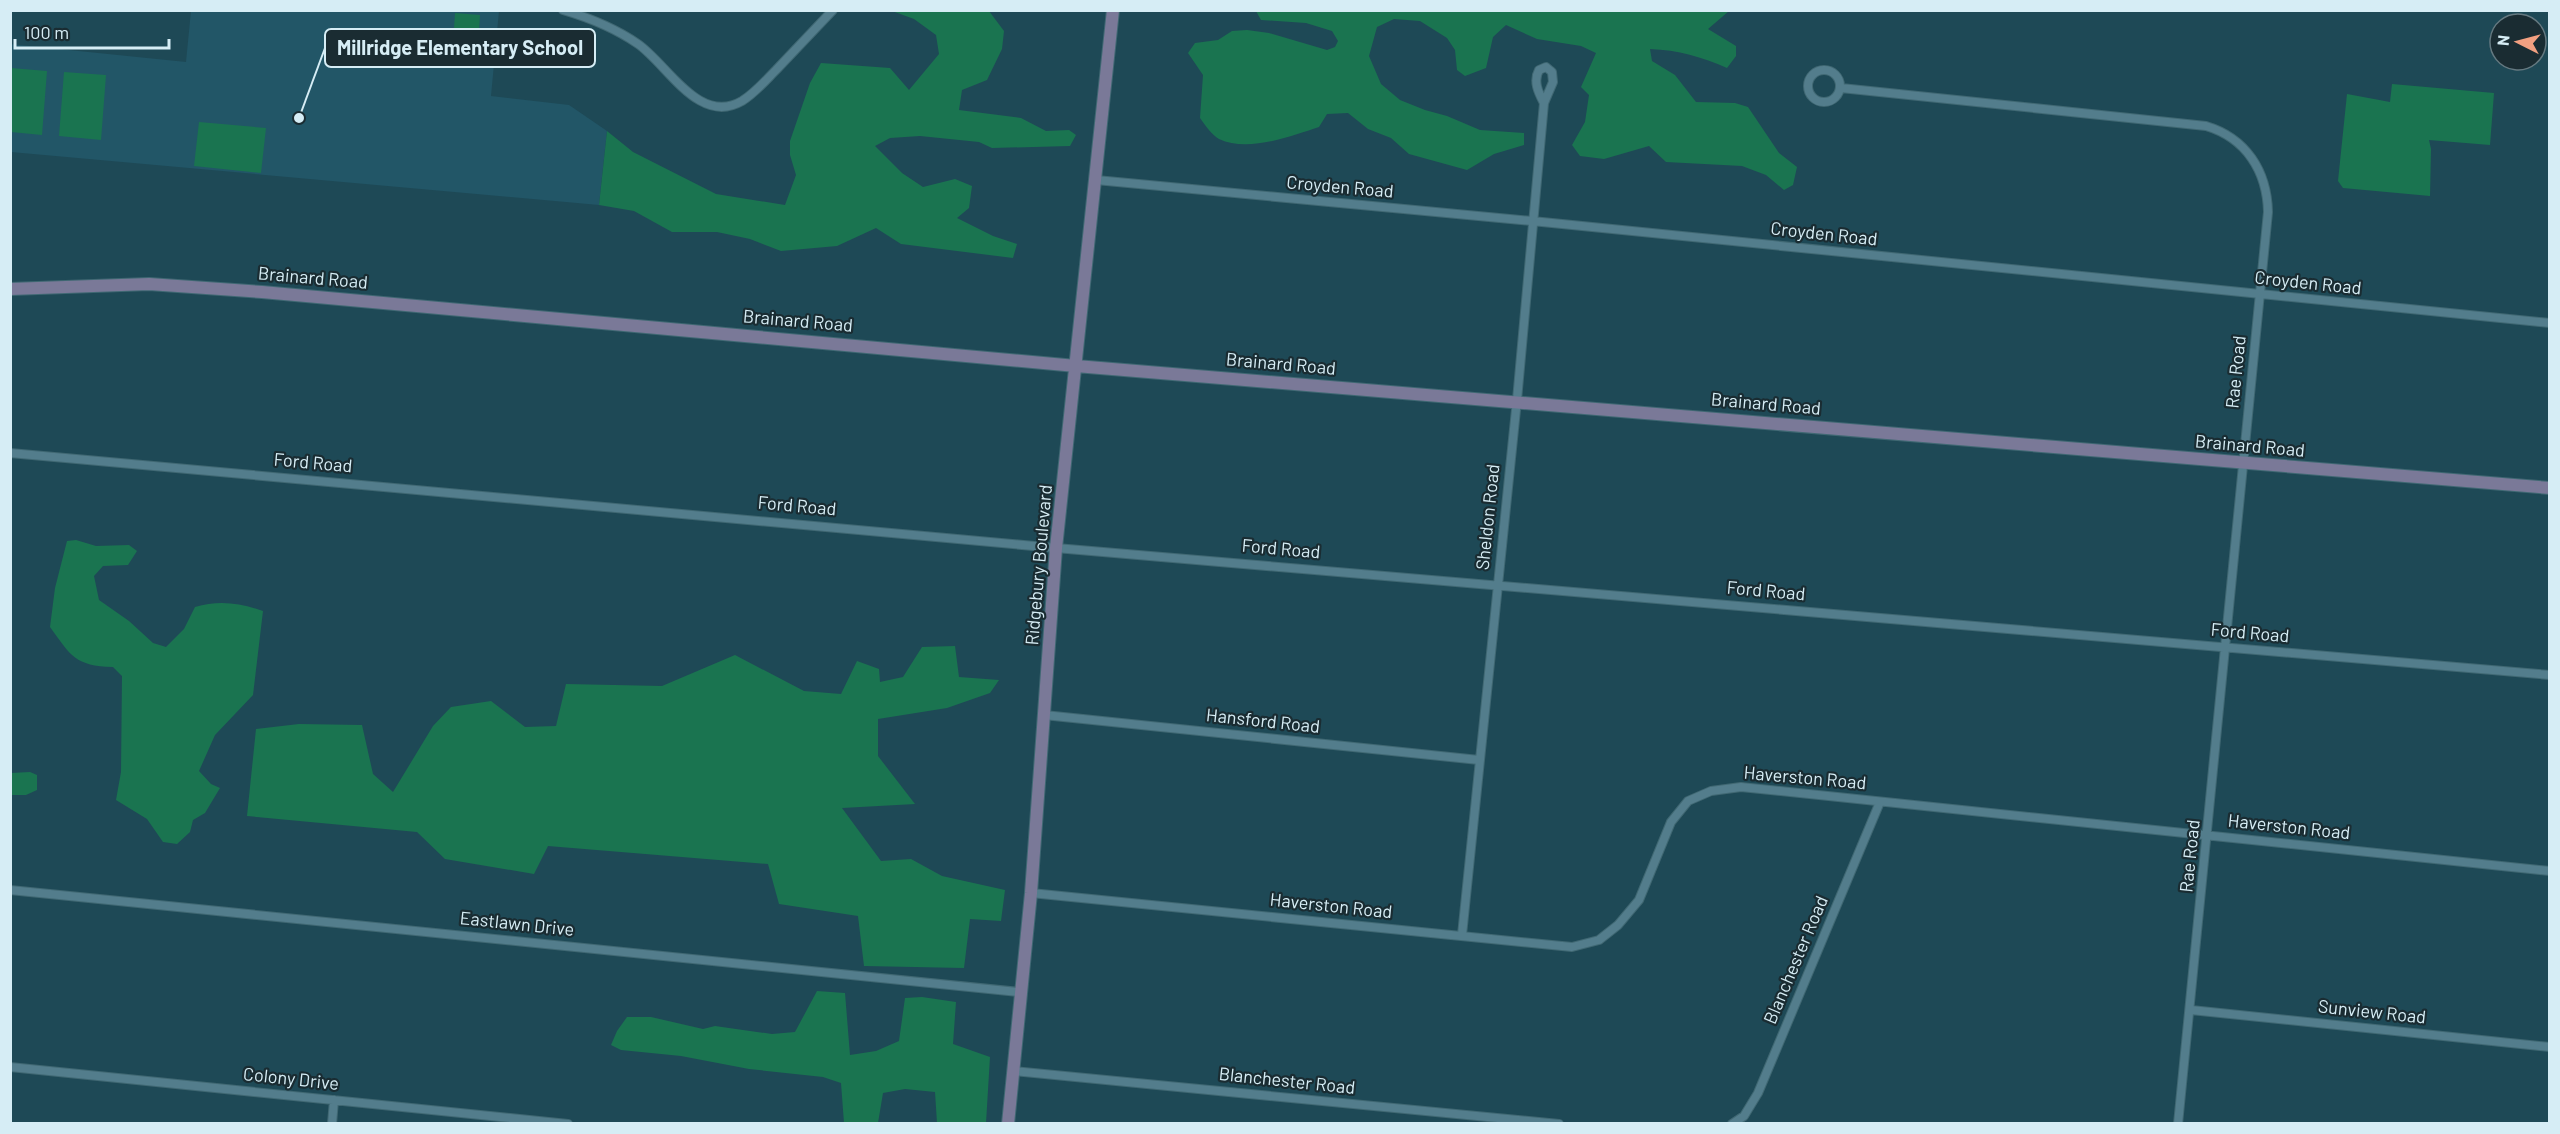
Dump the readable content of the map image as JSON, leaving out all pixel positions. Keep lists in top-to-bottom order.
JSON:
{
  "streets": {
    "street": [
      "Croyden Road",
      "Brainard Road",
      "Rae Road",
      "Ford Road",
      "Sheldon Road",
      "Ridgebury Boulevard",
      "Hansford Road",
      "Haverston Road",
      "Eastlawn Drive",
      "Blanchester Road",
      "Sunview Road",
      "Colony Drive"
    ]
  },
  "crossings": [
    ["Croyden Road", "Rae Road"],
    ["Croyden Road", "Sheldon Road"],
    ["Croyden Road", "Ridgebury Boulevard"],
    ["Brainard Road", "Rae Road"],
    ["Brainard Road", "Sheldon Road"],
    ["Brainard Road", "Ridgebury Boulevard"],
    ["Rae Road", "Ford Road"],
    ["Rae Road", "Haverston Road"],
    ["Rae Road", "Sunview Road"],
    ["Ford Road", "Sheldon Road"],
    ["Ford Road", "Ridgebury Boulevard"],
    ["Sheldon Road", "Hansford Road"],
    ["Sheldon Road", "Haverston Road"],
    ["Ridgebury Boulevard", "Hansford Road"],
    ["Ridgebury Boulevard", "Haverston Road"],
    ["Ridgebury Boulevard", "Eastlawn Drive"],
    ["Ridgebury Boulevard", "Blanchester Road"],
    ["Haverston Road", "Blanchester Road"]
  ],
  "places": ["Millridge Elementary School"],
  "scale_bar": "100 m",
  "north": "left"
}
